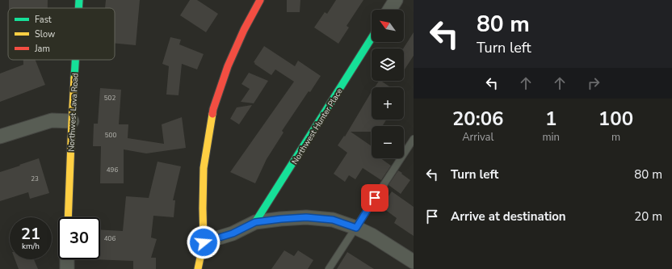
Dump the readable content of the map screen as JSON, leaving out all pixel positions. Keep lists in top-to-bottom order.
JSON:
{
  "streets": {
    "street": ["Northwest Lava Road", "Northwest Hunter Place"]
  },
  "house_numbers": [
    "502",
    "500",
    "496",
    "23",
    "406"
  ],
  "legend": ["Fast", "Slow", "Jam"],
  "north": "top left",
  "page": {
    "turn": ["80 m", "Turn left"],
    "map_buttons": ["+", "−"],
    "eta": [
      "20:06",
      "Arrival",
      "1",
      "min",
      "100",
      "m"
    ],
    "list": [
      {
        "name": "Turn left",
        "value": "80 m"
      },
      {
        "name": "Arrive at destination",
        "value": "20 m"
      }
    ],
    "speed": "21 km/h",
    "limit": "30"
  }
}
